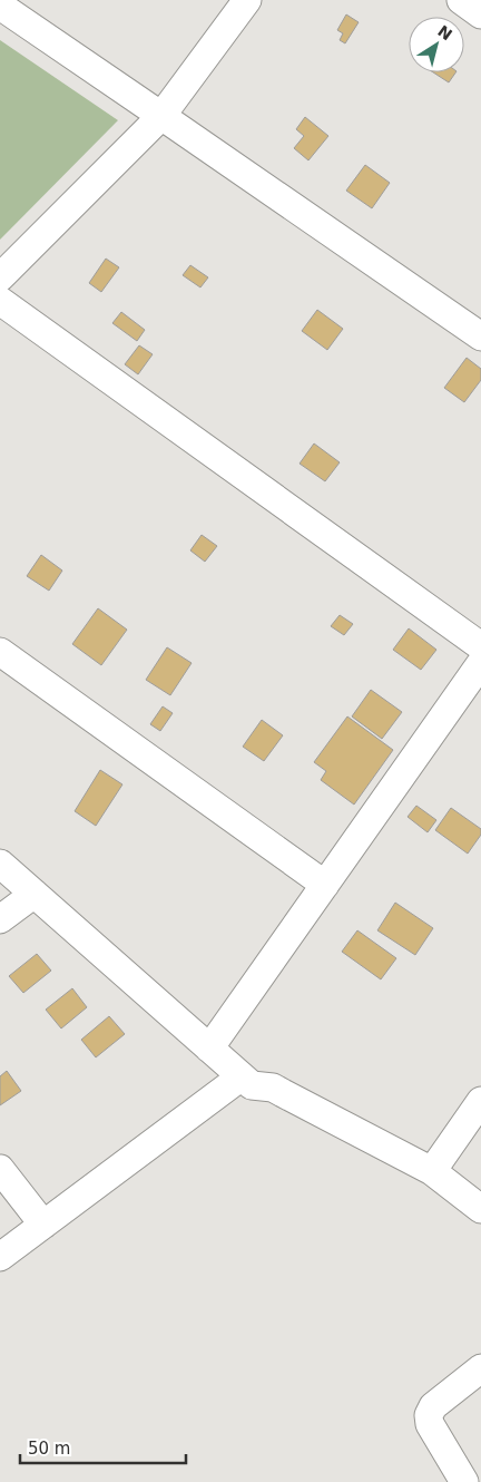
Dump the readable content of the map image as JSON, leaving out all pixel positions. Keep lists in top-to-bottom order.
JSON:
{
  "scale_bar": "50 m",
  "north": "top right"
}
